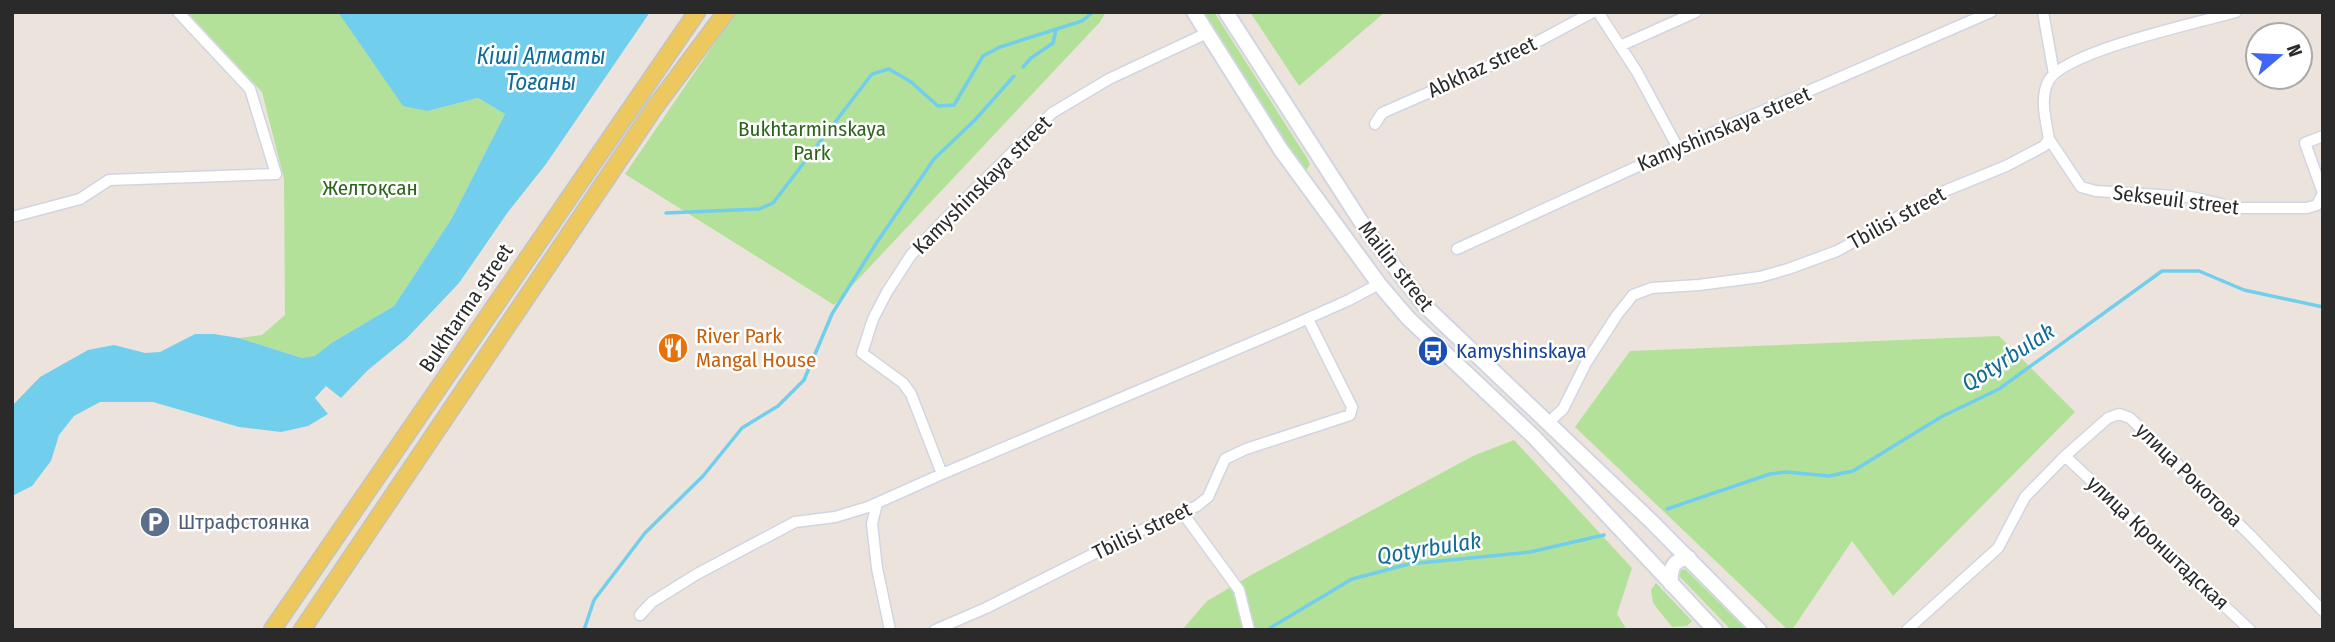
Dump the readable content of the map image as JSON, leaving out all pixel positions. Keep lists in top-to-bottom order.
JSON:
{
  "streets": {
    "main road": ["Mailin street", "Bukhtarma street"],
    "street": [
      "Abkhaz street",
      "Kamyshinskaya street",
      "Sekseuil street",
      "Tbilisi street",
      "улица Рокотова",
      "улица Кронштадская"
    ]
  },
  "crossings": [
    ["Kamyshinskaya street", "Mailin street"],
    ["Sekseuil street", "Tbilisi street"],
    ["Tbilisi street", "Mailin street"],
    ["улица Рокотова", "улица Кронштадская"]
  ],
  "water": ["Кіші Алматы Тоғаны", "Qotyrbulak"],
  "parks": ["Bukhtarminskaya Park", "Желтоқсан"],
  "places": {
    "restaurant": ["River Park Mangal House"],
    "bus stop": ["Kamyshinskaya"],
    "parking": ["Штрафстоянка"]
  },
  "north": "right"
}
